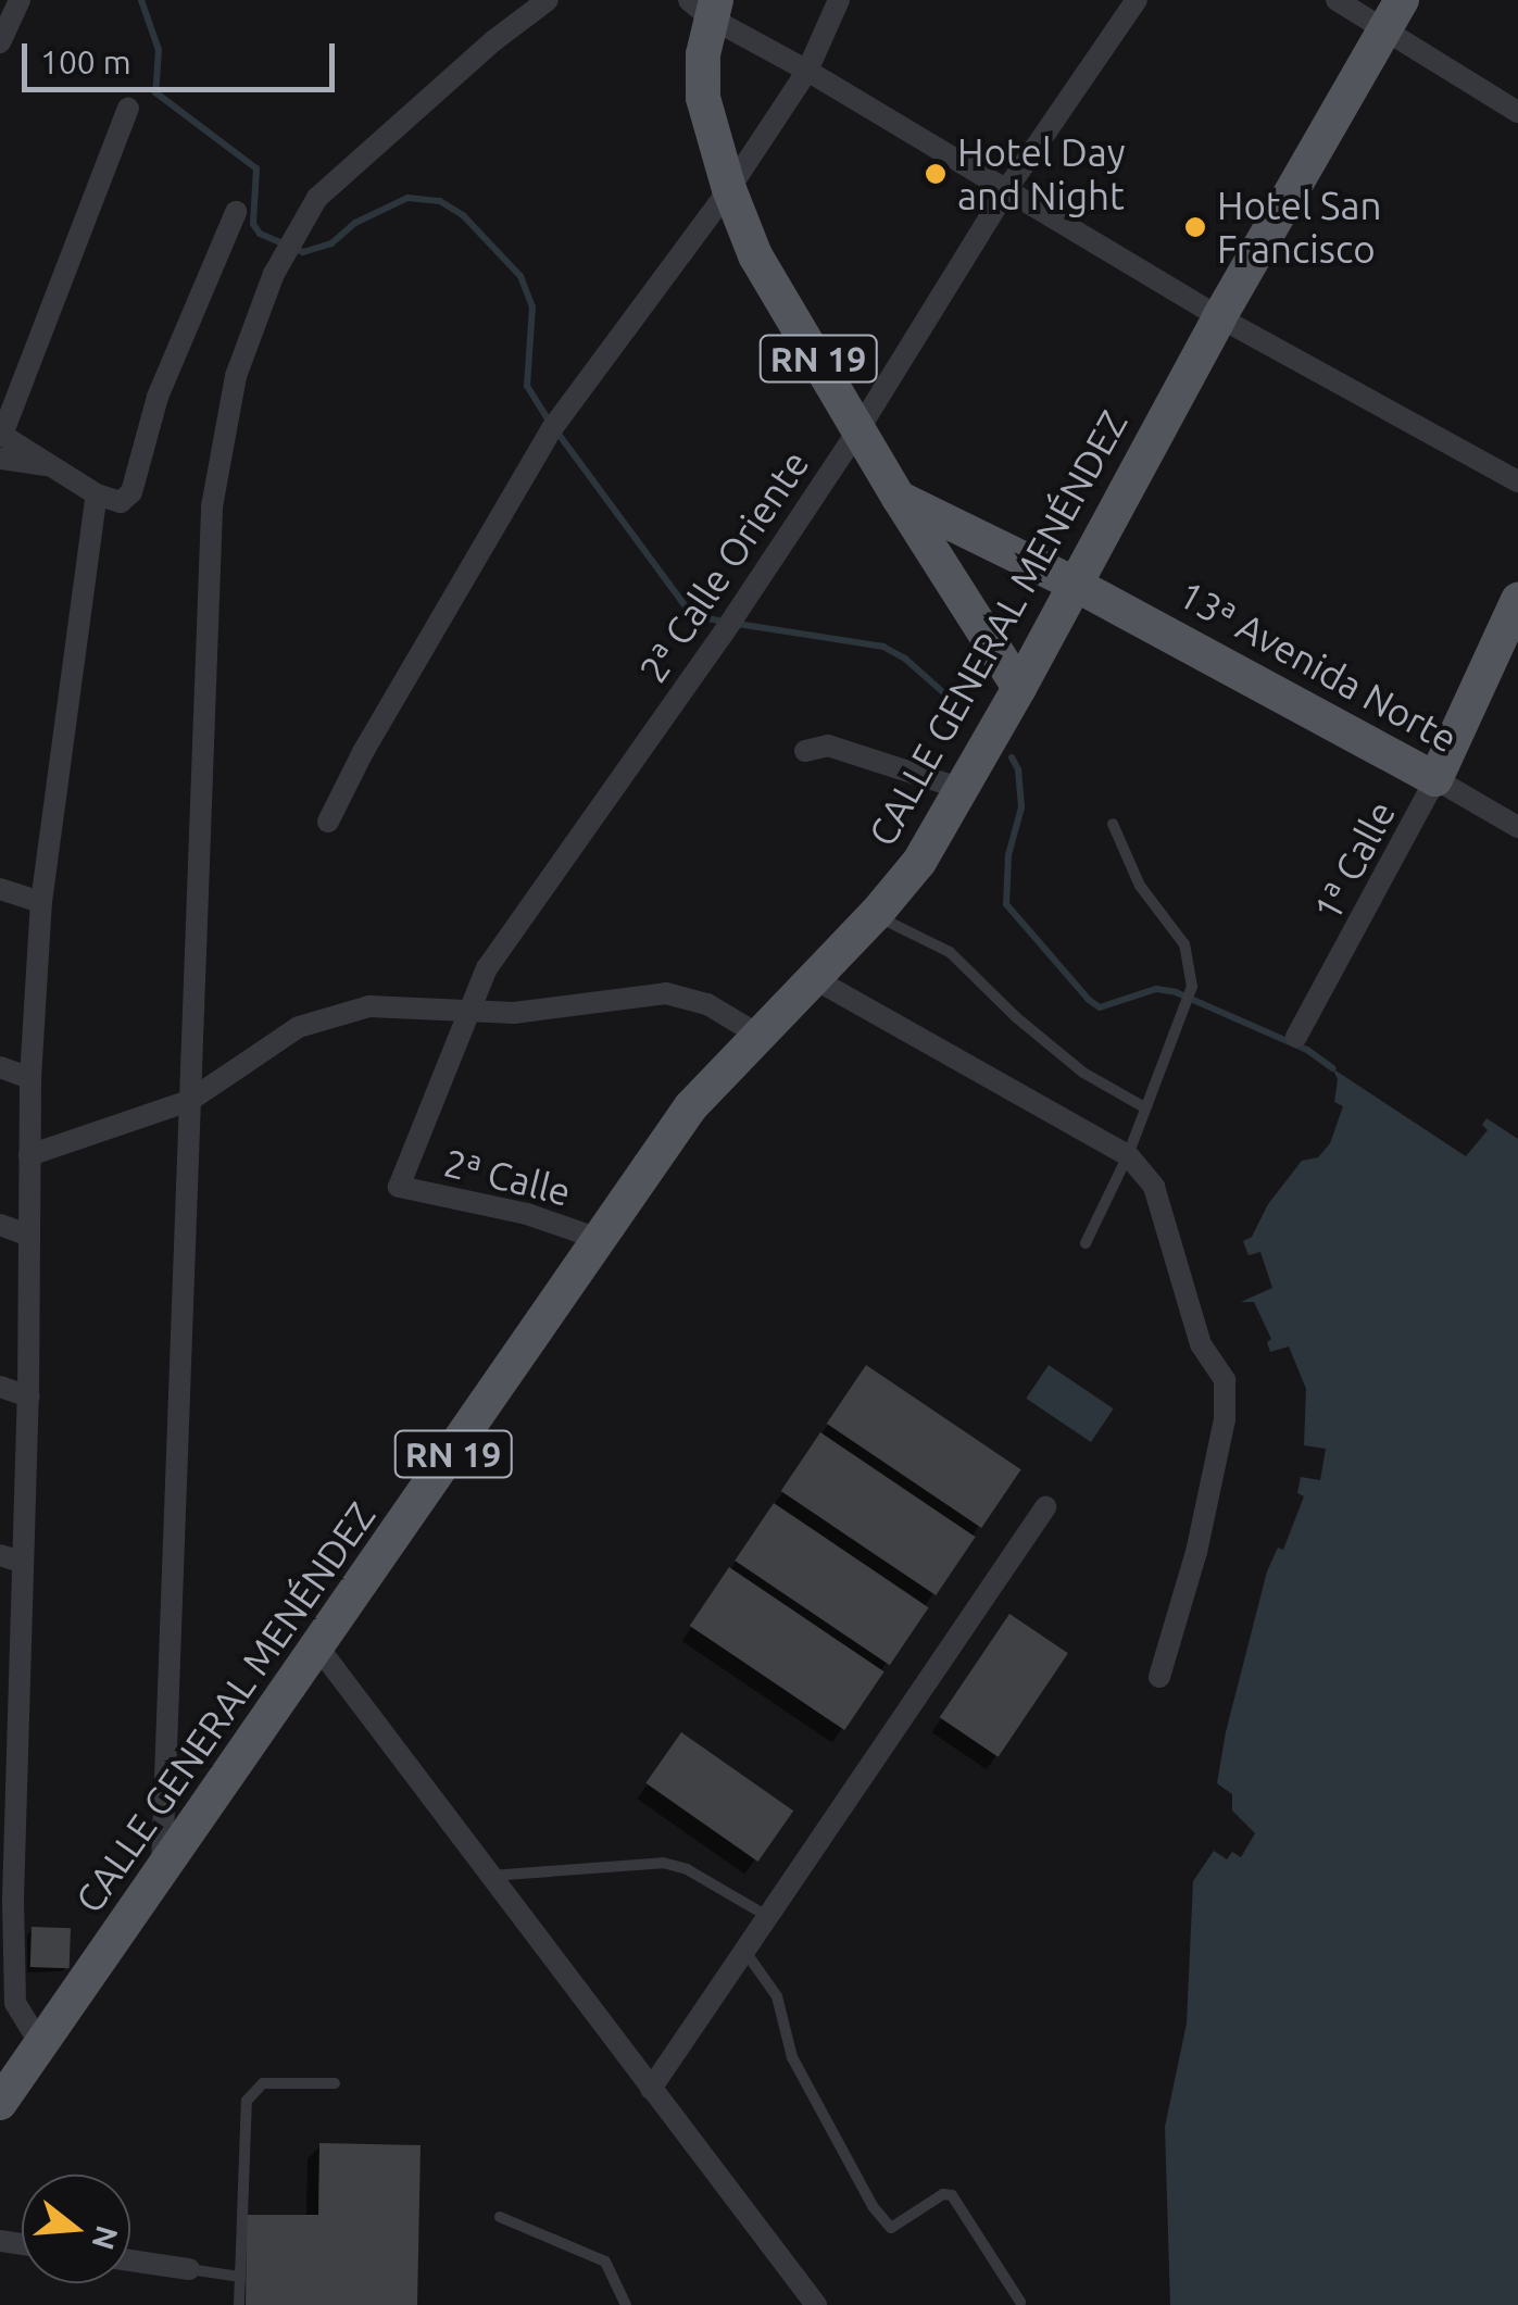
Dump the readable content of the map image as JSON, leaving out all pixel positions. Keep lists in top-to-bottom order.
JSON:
{
  "streets": {
    "main road": ["RN 19", "CALLE GENERAL MENÉNDEZ", "13ª Avenida Norte"],
    "street": ["2ª Calle Oriente", "1ª Calle", "2ª Calle"]
  },
  "crossings": [
    ["RN 19", "2ª Calle Oriente"],
    ["RN 19", "CALLE GENERAL MENÉNDEZ"],
    ["RN 19", "13ª Avenida Norte"],
    ["2ª Calle Oriente", "2ª Calle"],
    ["CALLE GENERAL MENÉNDEZ", "13ª Avenida Norte"],
    ["CALLE GENERAL MENÉNDEZ", "2ª Calle"],
    ["13ª Avenida Norte", "1ª Calle"]
  ],
  "places": ["Hotel Day and Night", "Hotel San Francisco"],
  "scale_bar": "100 m",
  "north": "right"
}
